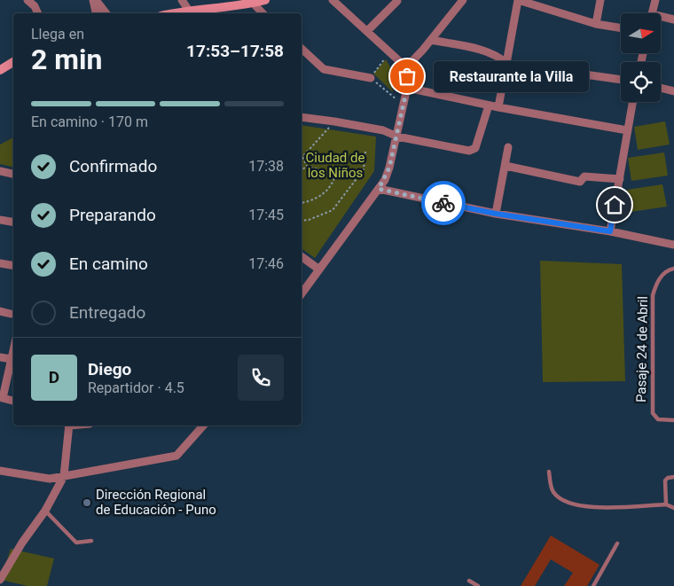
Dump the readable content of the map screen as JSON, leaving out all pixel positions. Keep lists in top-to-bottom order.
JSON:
{
  "streets": {
    "lane": ["Pasaje 24 de Abril"]
  },
  "parks": ["Ciudad de los Niños"],
  "places": ["Restaurante la Villa", "Dirección Regional de Educación - Puno"],
  "north": "right",
  "page": {
    "heading": ["2 min", "Llega en", "17:53–17:58"],
    "panel": ["Diego", "Repartidor · 4.5"],
    "bubble": "Restaurante la Villa",
    "bar": "En camino · 170 m",
    "list": [
      ["Confirmado", "17:38"],
      ["Preparando", "17:45"],
      ["En camino", "17:46"],
      "Entregado"
    ],
    "round": "D"
  }
}
